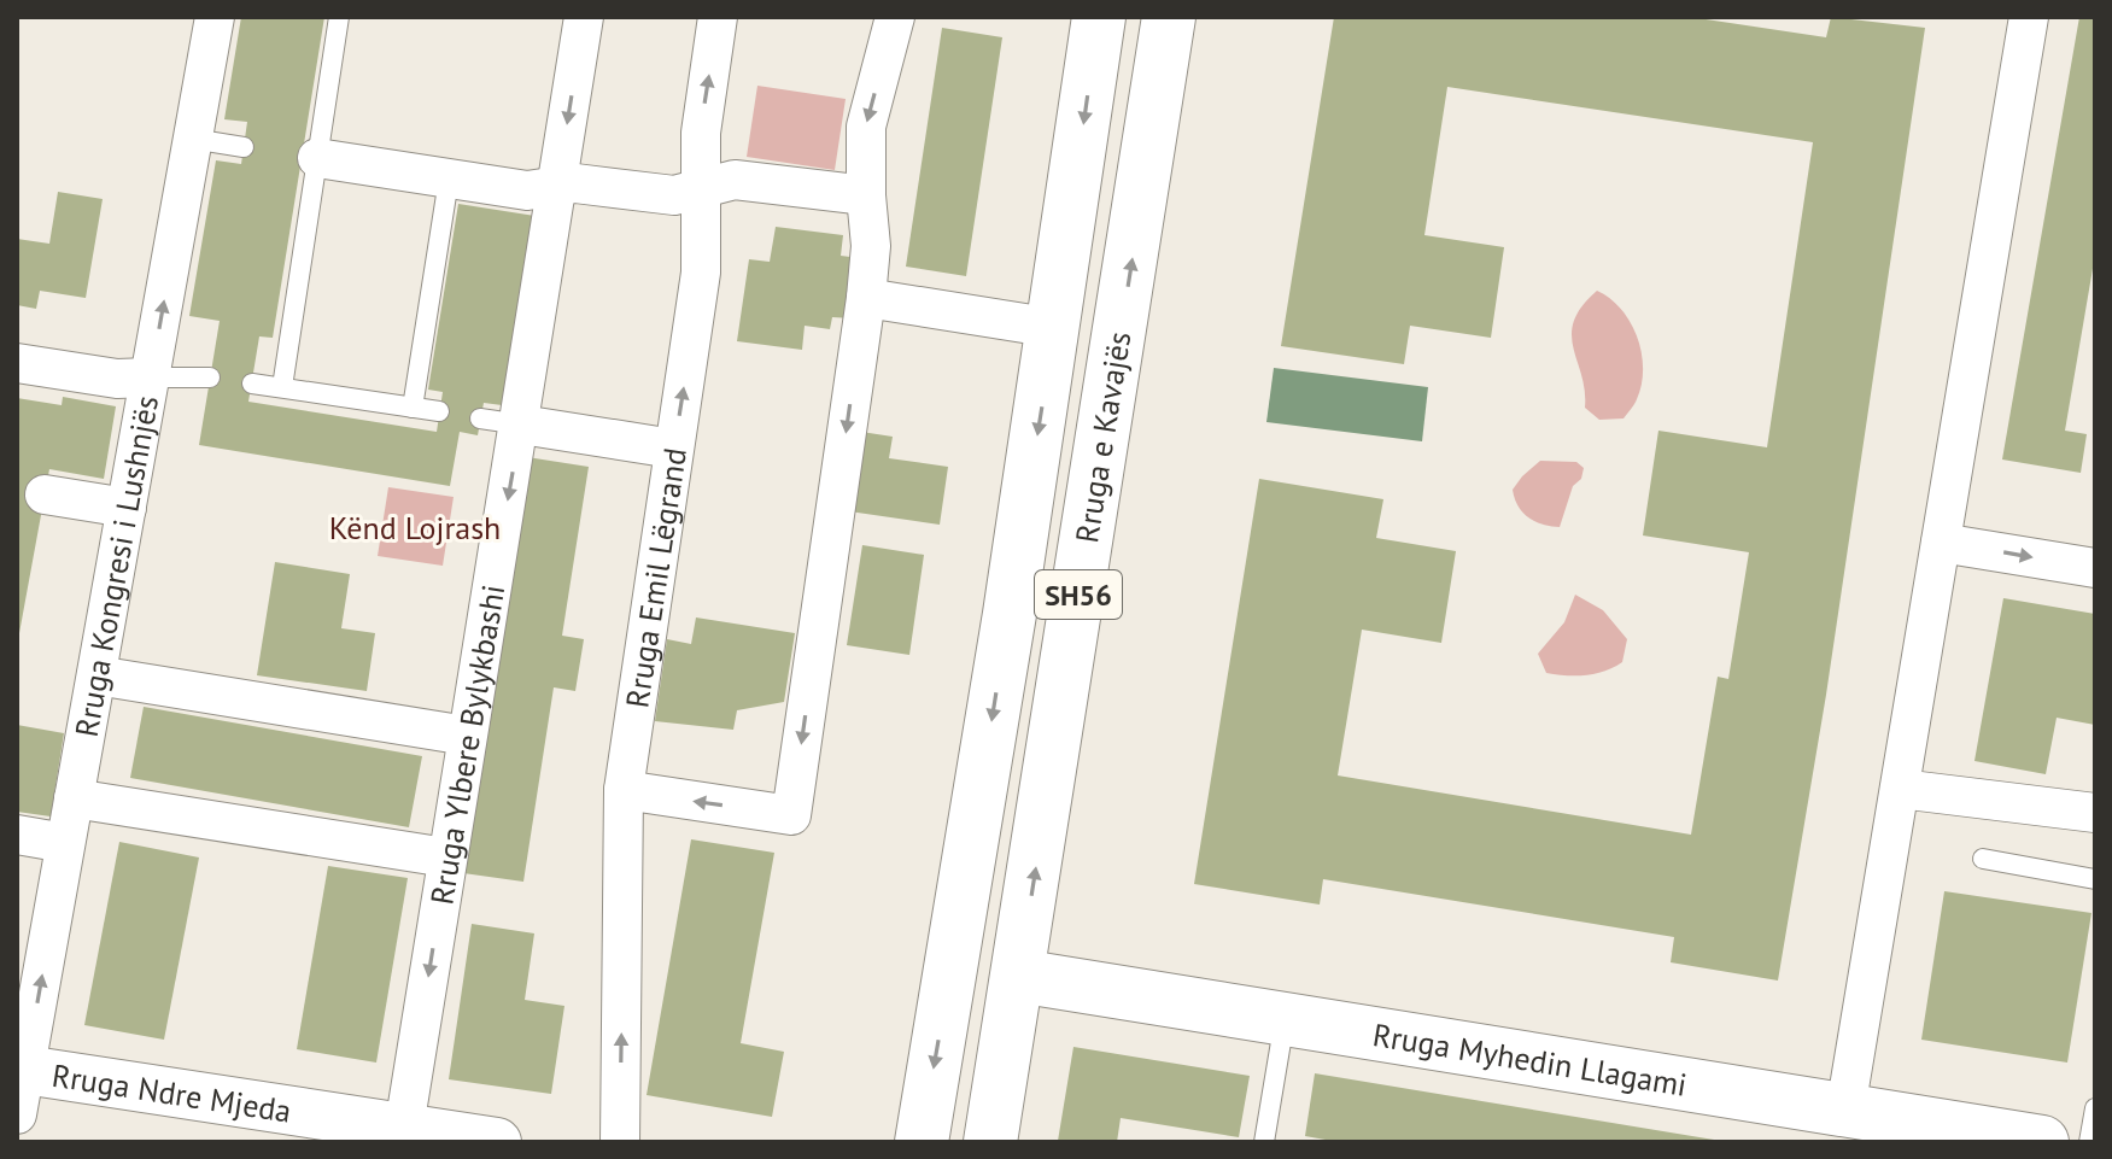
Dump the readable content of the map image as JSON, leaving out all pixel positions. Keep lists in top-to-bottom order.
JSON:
{
  "streets": {
    "main road": ["Rruga e Kavajës", "SH56", "Rruga Myhedin Llagami"],
    "street": [
      "Rruga Kongresi i Lushnjës",
      "Rruga Emil Lëgrand",
      "Rruga Ylbere Bylykbashi",
      "Rruga Ndre Mjeda"
    ]
  },
  "crossings": [
    ["Rruga e Kavajës", "Rruga Myhedin Llagami"],
    ["Rruga Kongresi i Lushnjës", "Rruga Ndre Mjeda"],
    ["Rruga Ylbere Bylykbashi", "Rruga Ndre Mjeda"]
  ],
  "one_way": ["Rruga Kongresi i Lushnjës", "Rruga Ylbere Bylykbashi"],
  "parks": ["Kënd Lojrash"]
}
